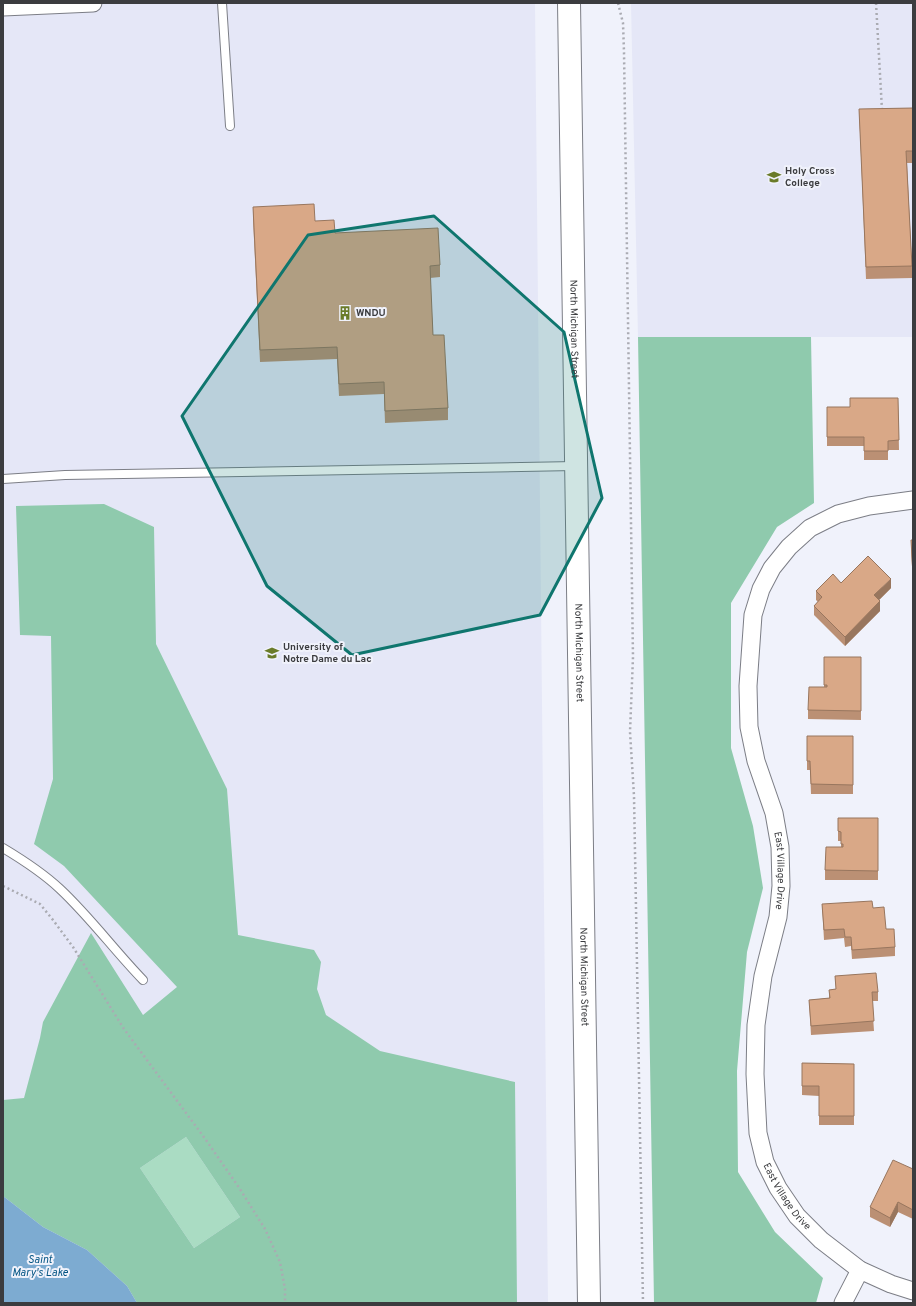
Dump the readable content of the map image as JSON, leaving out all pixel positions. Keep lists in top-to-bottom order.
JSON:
{
  "streets": {
    "main road": ["North Michigan Street"],
    "street": ["East Village Drive"]
  },
  "water": ["Saint Mary's Lake"],
  "places": {
    "school or university": ["Holy Cross College", "University of Notre Dame du Lac"],
    "building": ["WNDU"]
  }
}
